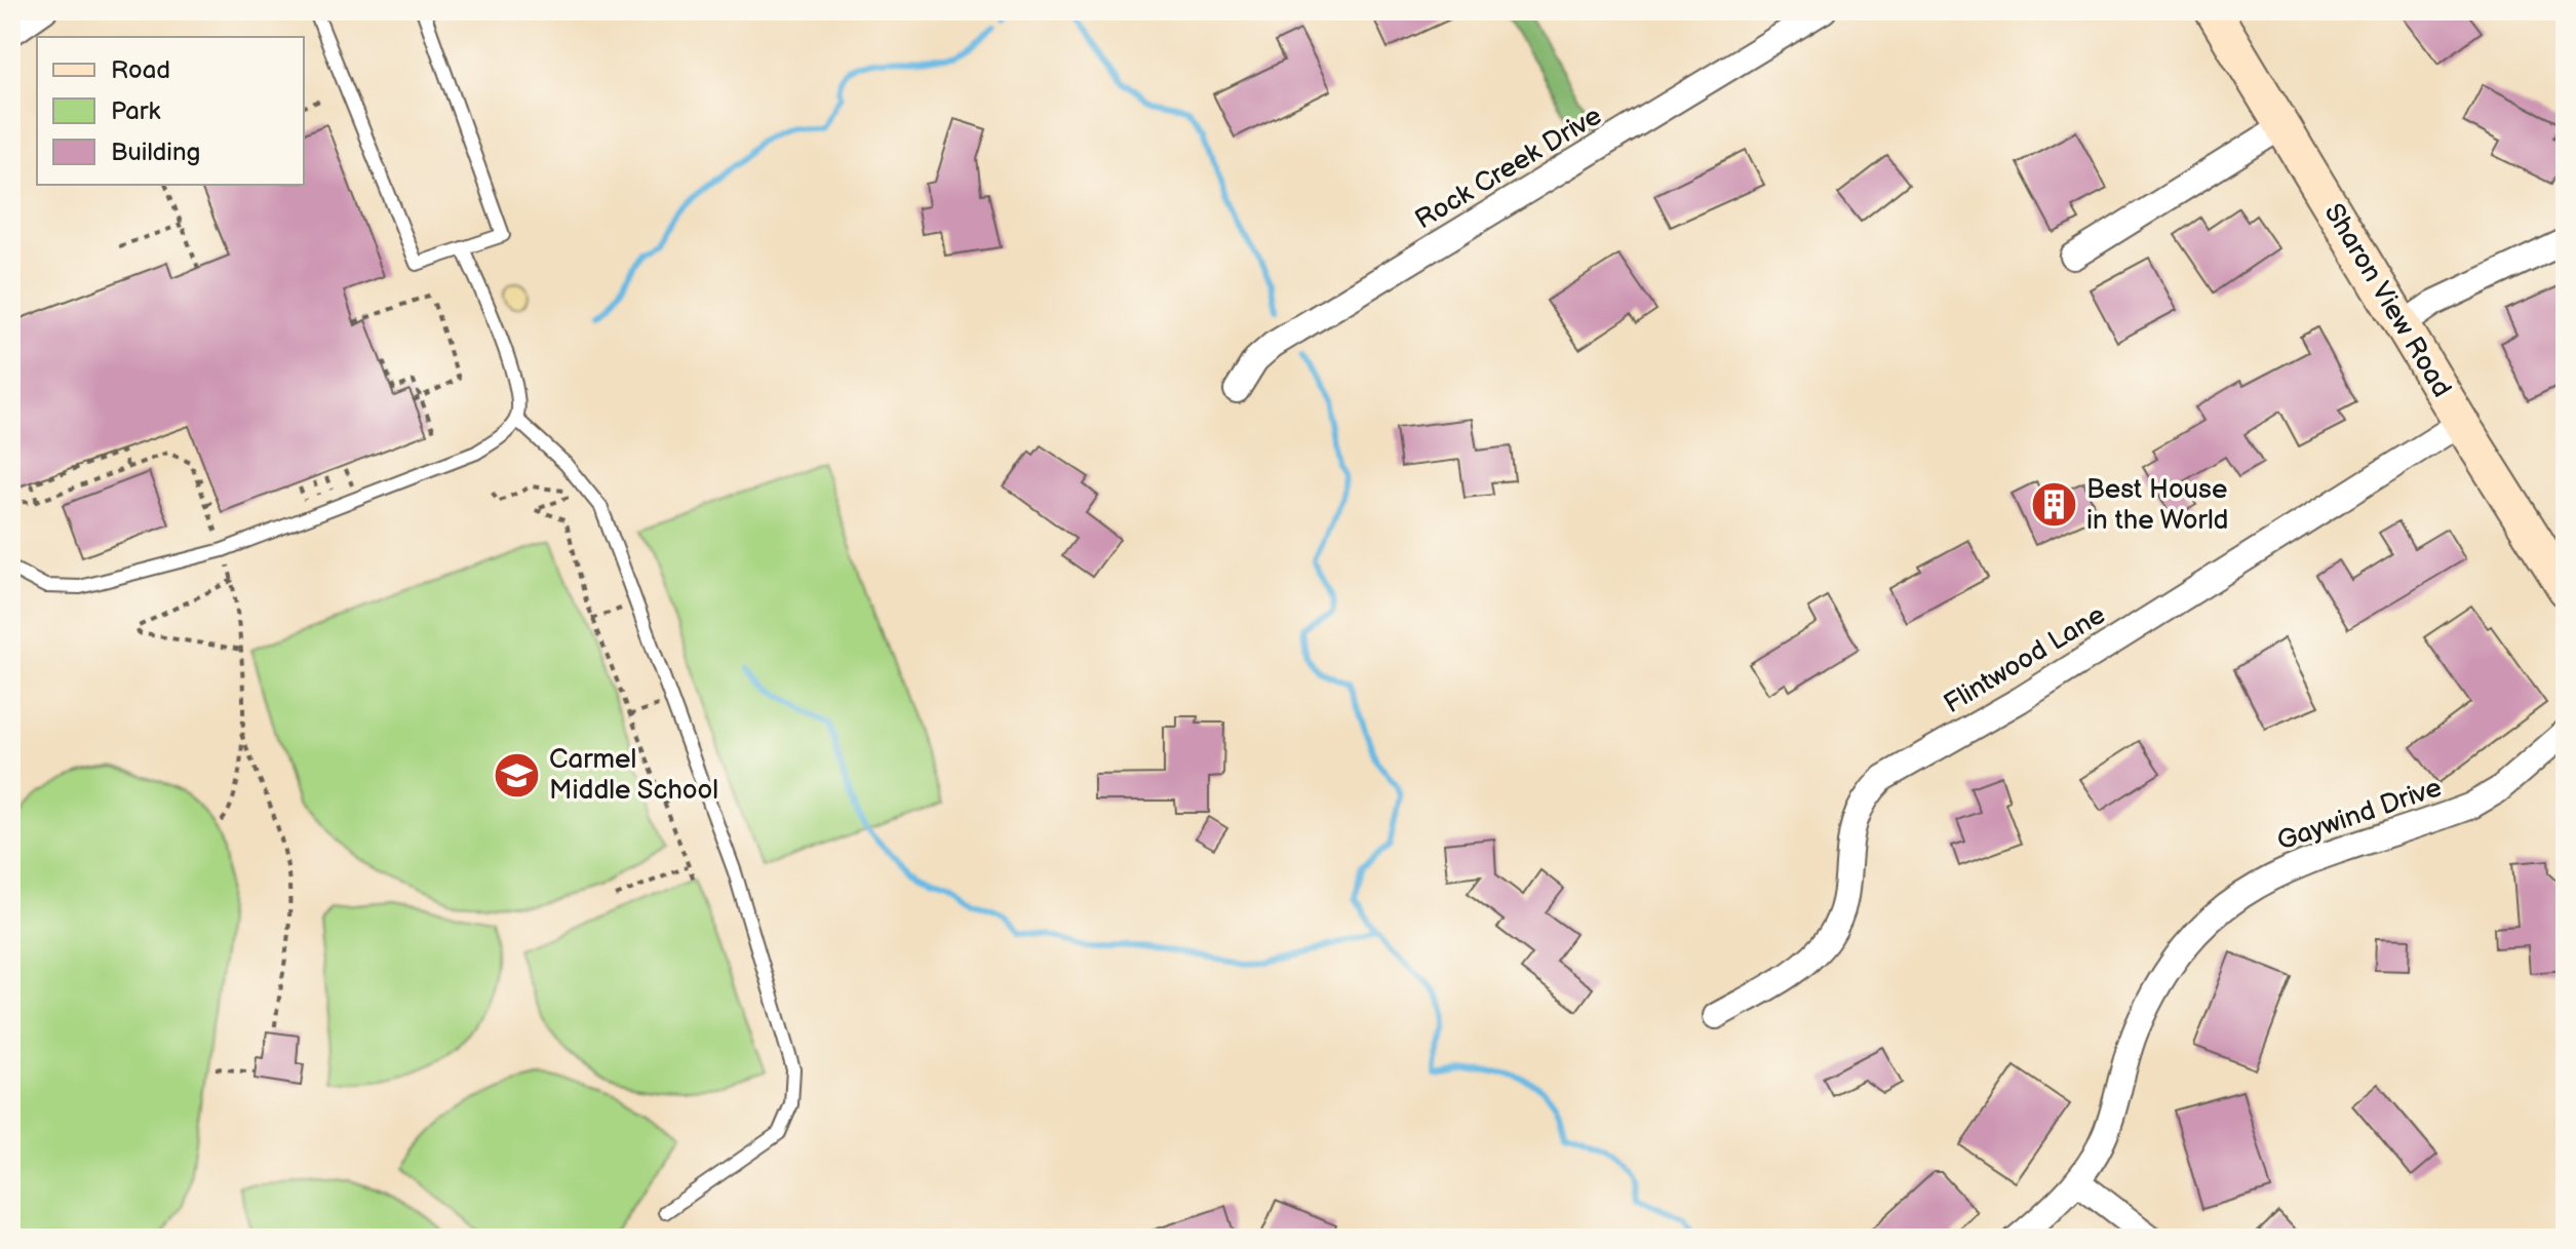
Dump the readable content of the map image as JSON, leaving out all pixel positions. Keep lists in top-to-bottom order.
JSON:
{
  "streets": {
    "street": [
      "Rock Creek Drive",
      "Sharon View Road",
      "Flintwood Lane",
      "Gaywind Drive"
    ]
  },
  "crossings": [
    ["Sharon View Road", "Flintwood Lane"]
  ],
  "places": {
    "building": ["Best House in the World"],
    "school or university": ["Carmel Middle School"]
  },
  "legend": ["Road", "Park", "Building"]
}
